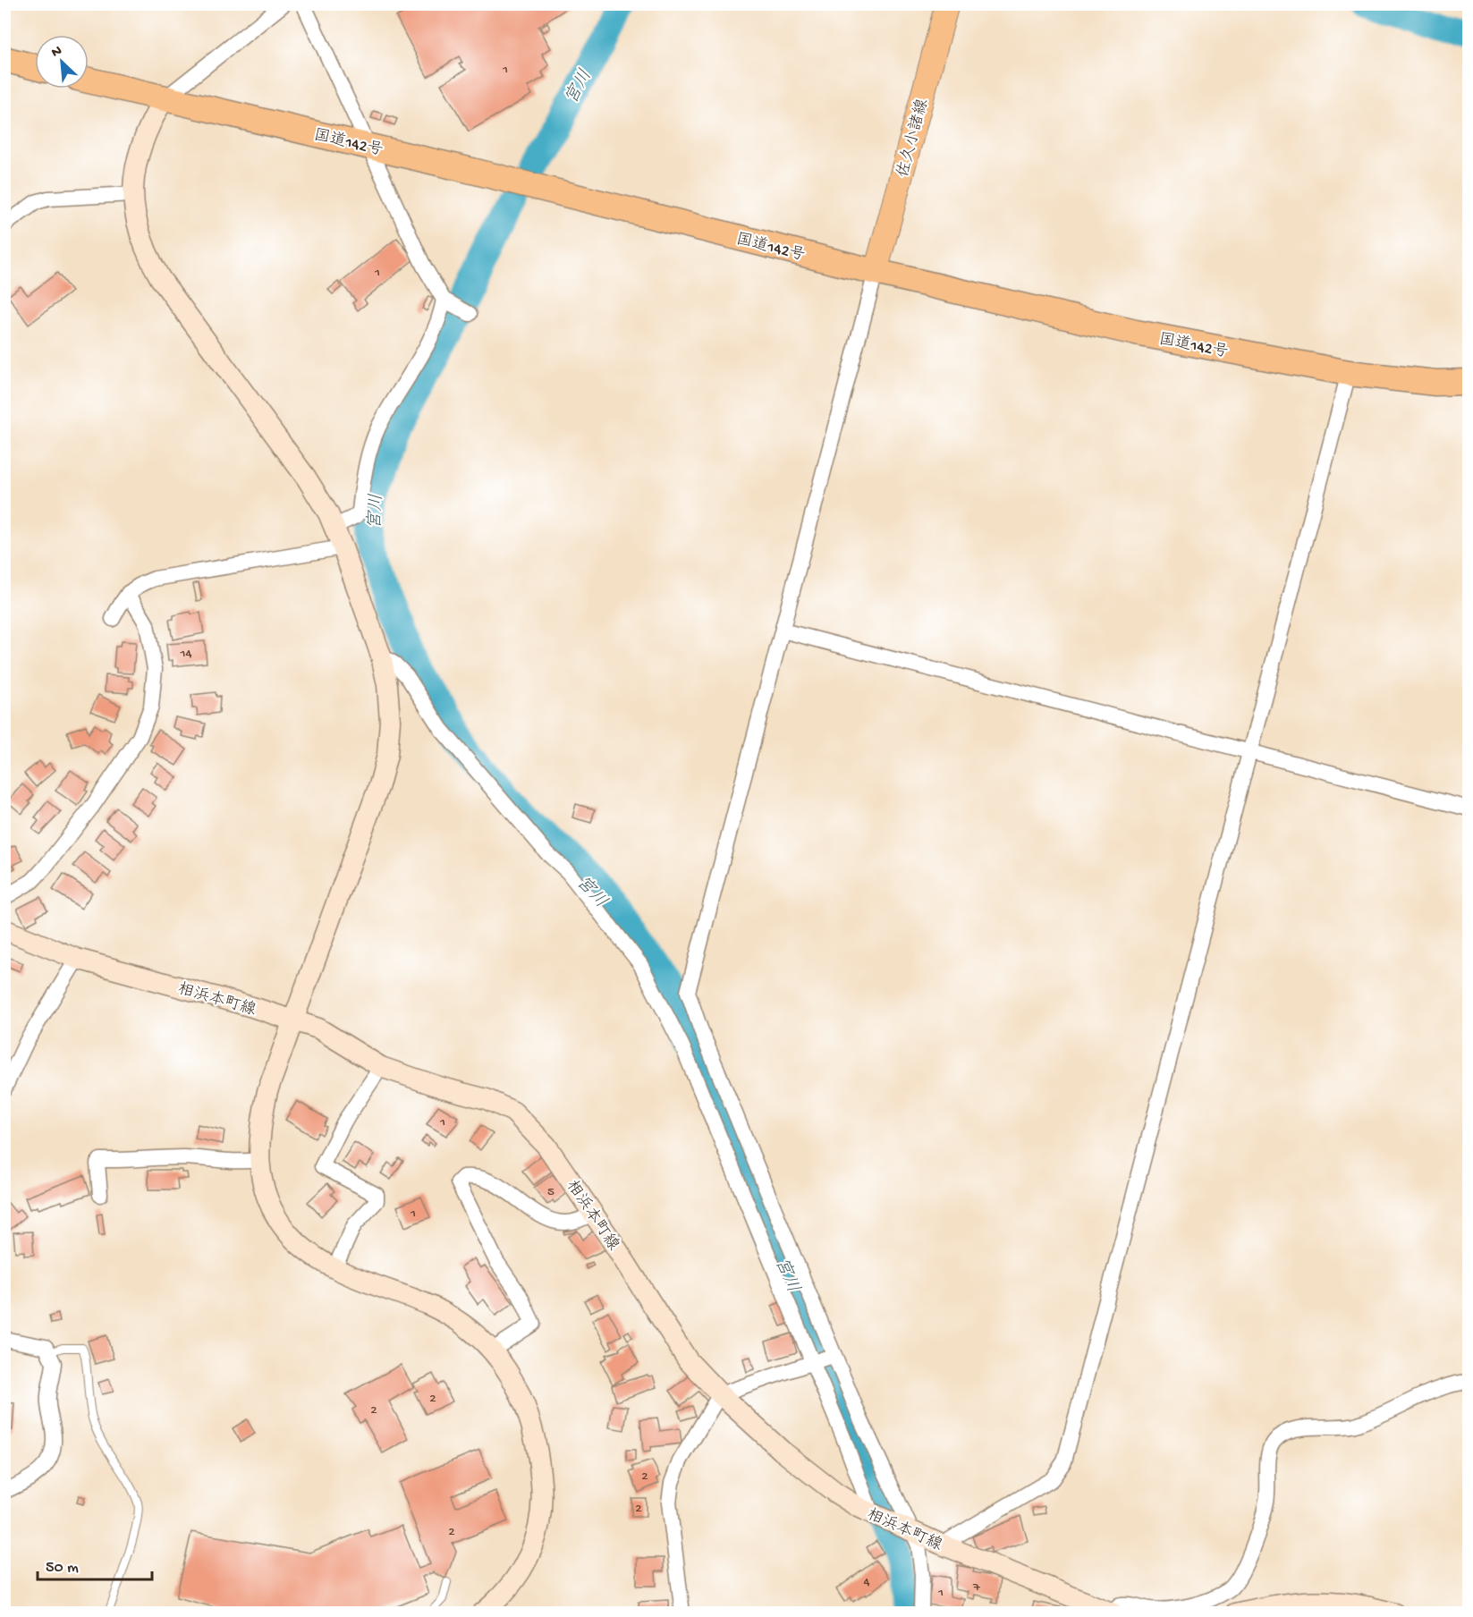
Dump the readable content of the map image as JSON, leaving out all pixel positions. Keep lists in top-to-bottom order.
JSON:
{
  "streets": {
    "highway": ["国道142号"],
    "main road": ["佐久小諸線"],
    "street": ["相浜本町線"]
  },
  "crossings": [
    ["佐久小諸線", "国道142号"]
  ],
  "water": ["宮川"],
  "house_numbers": [
    "1",
    "1",
    "14",
    "1",
    "5",
    "1",
    "2",
    "2",
    "2",
    "2",
    "2",
    "4",
    "7",
    "1"
  ],
  "scale_bar": "50 m",
  "north": "top left"
}
